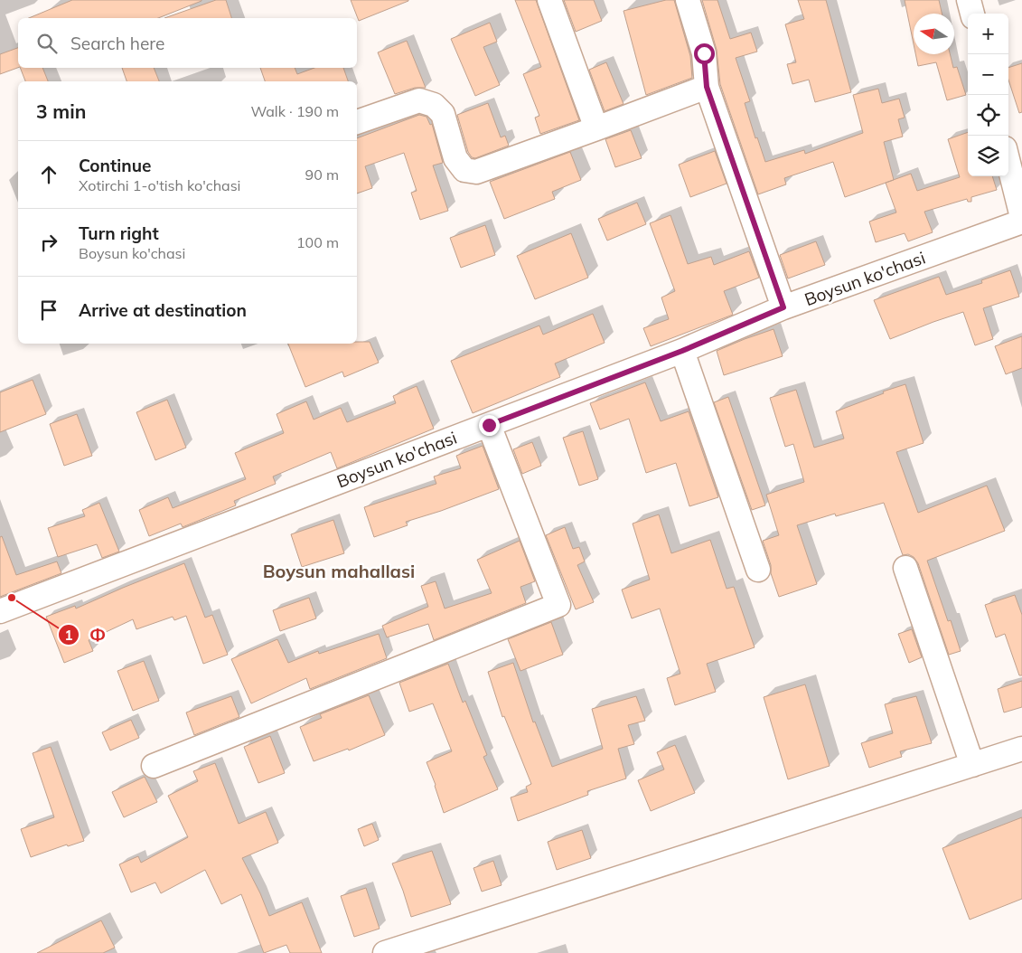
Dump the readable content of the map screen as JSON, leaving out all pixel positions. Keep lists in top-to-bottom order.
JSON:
{
  "streets": {
    "street": ["Boysun ko'chasi"]
  },
  "districts": ["Boysun mahallasi"],
  "places": ["Ф"],
  "north": "left",
  "page": {
    "map_buttons": ["+", "−"],
    "search": "Search here",
    "heading": ["3 min", "Walk · 190 m"],
    "list": [
      ["Continue", "Xotirchi 1-o'tish ko'chasi", "90 m"],
      ["Turn right", "Boysun ko'chasi", "100 m"],
      "Arrive at destination"
    ]
  }
}
